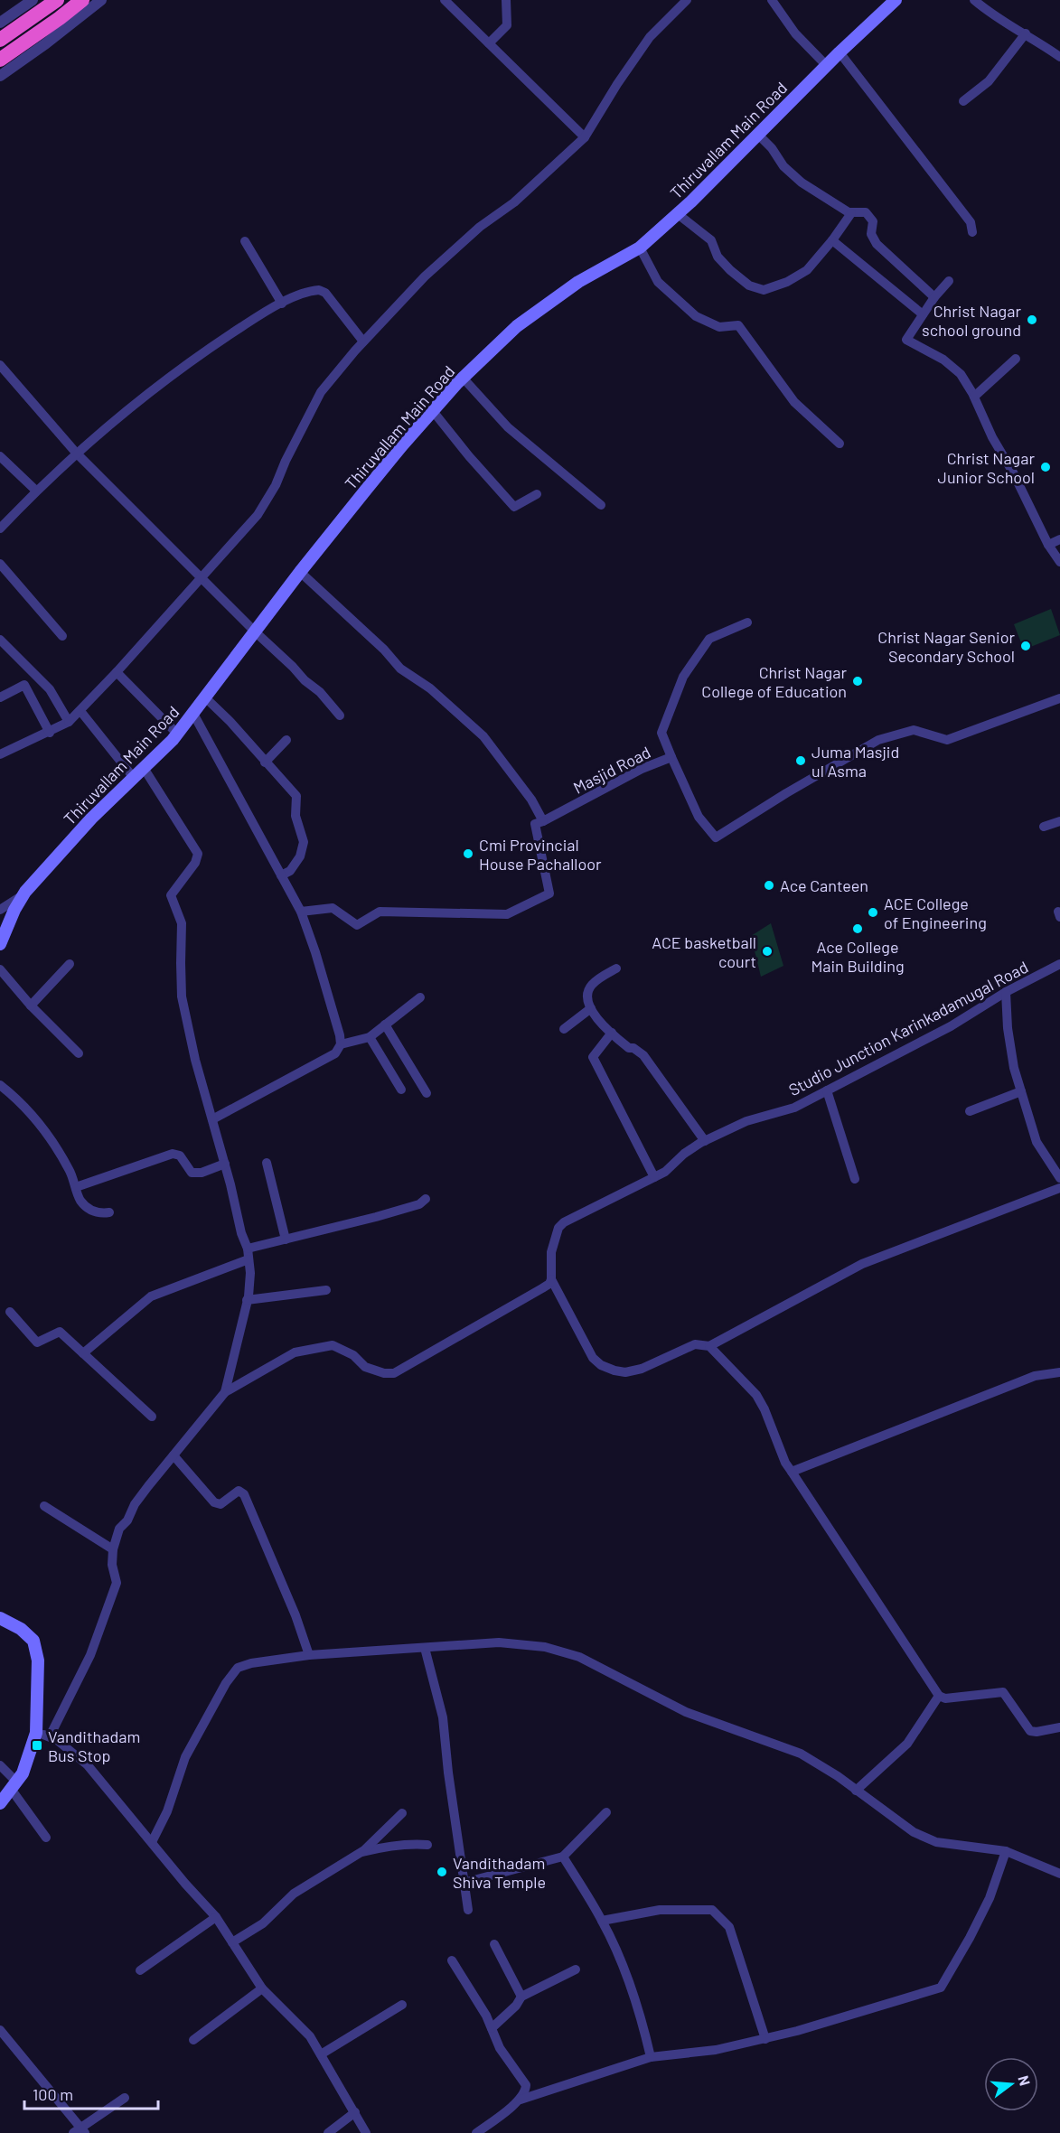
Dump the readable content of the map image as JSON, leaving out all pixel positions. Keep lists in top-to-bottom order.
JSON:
{
  "streets": {
    "main road": ["Thiruvallam Main Road"],
    "street": ["Masjid Road", "Studio Junction Karinkadamugal Road"]
  },
  "places": {
    "other": [
      "Christ Nagar school ground",
      "Christ Nagar Junior School",
      "Christ Nagar Senior Secondary School",
      "Christ Nagar College of Education",
      "Juma Masjid ul Asma",
      "Cmi Provincial House Pachalloor",
      "Ace Canteen",
      "ACE College of Engineering",
      "Ace College Main Building",
      "ACE basketball court",
      "Vandithadam Shiva Temple"
    ],
    "transit": ["Vandithadam Bus Stop"]
  },
  "scale_bar": "100 m",
  "north": "right"
}
